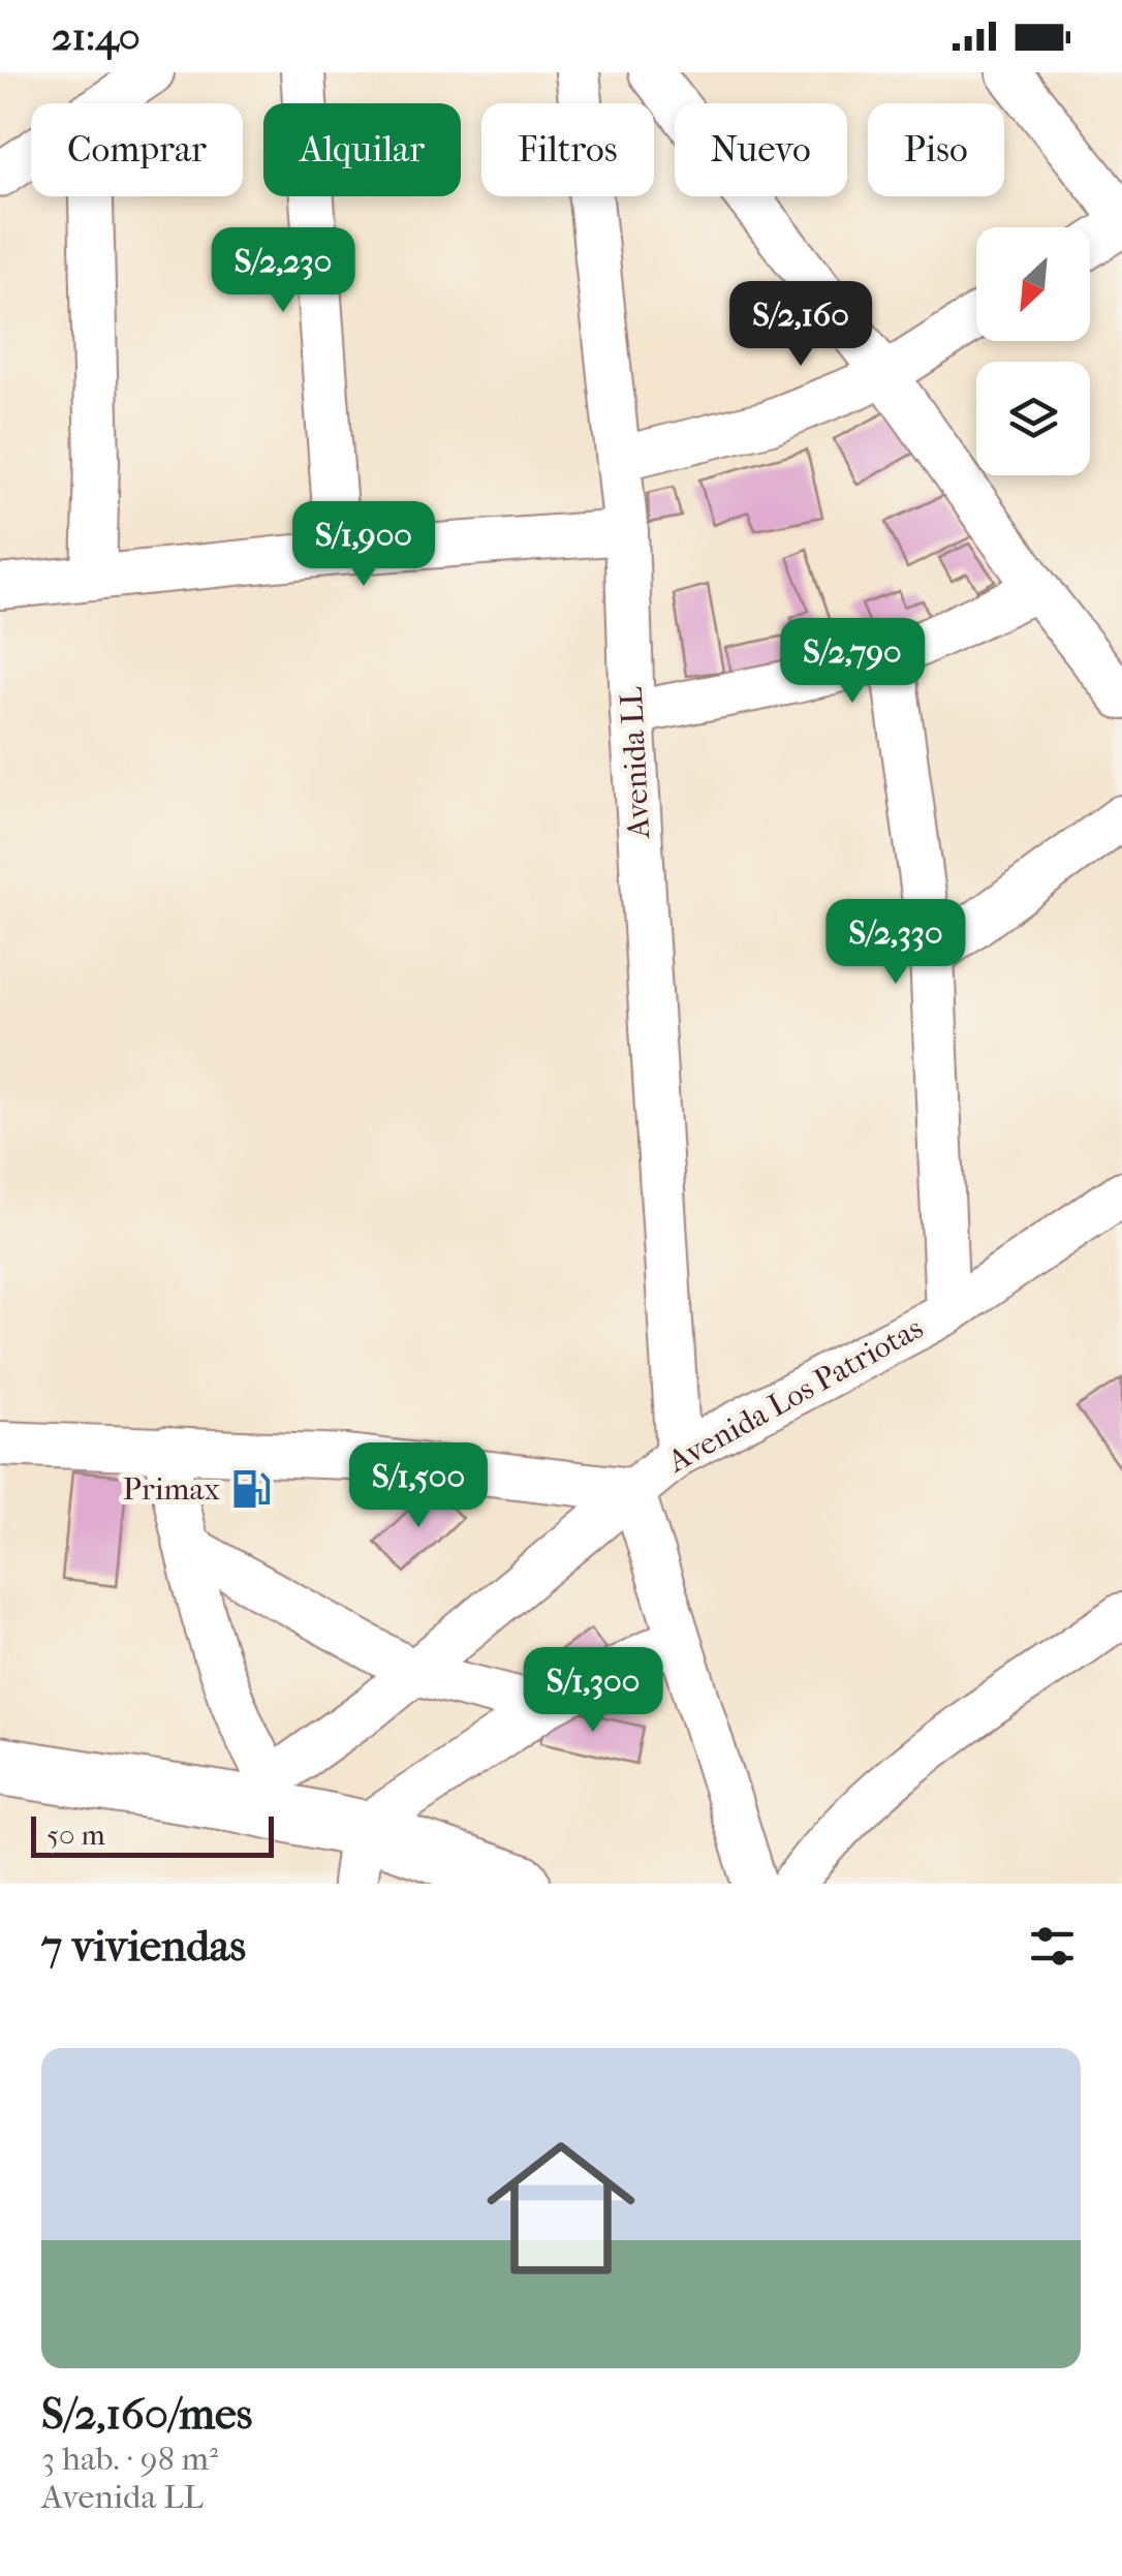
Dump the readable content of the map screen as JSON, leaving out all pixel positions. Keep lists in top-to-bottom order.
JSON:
{
  "streets": {
    "street": ["Avenida LL", "Avenida Los Patriotas"]
  },
  "crossings": [
    ["Avenida LL", "Avenida Los Patriotas"]
  ],
  "places": {
    "fuel station": ["Primax"]
  },
  "scale_bar": "50 m",
  "north": "bottom left",
  "page": {
    "status": "21:40",
    "chip": [
      "Comprar",
      "Alquilar",
      "Filtros",
      "Nuevo",
      "Piso"
    ],
    "price": [
      "S/2,230",
      "S/2,160",
      "S/1,900",
      "S/2,790",
      "S/2,330",
      "S/1,500",
      "S/1,300"
    ],
    "scale": "50 m",
    "heading": "7 viviendas",
    "list": [
      {
        "name": "S/2,160/mes",
        "note": "3 hab. · 98 m² · Avenida LL"
      }
    ]
  }
}
